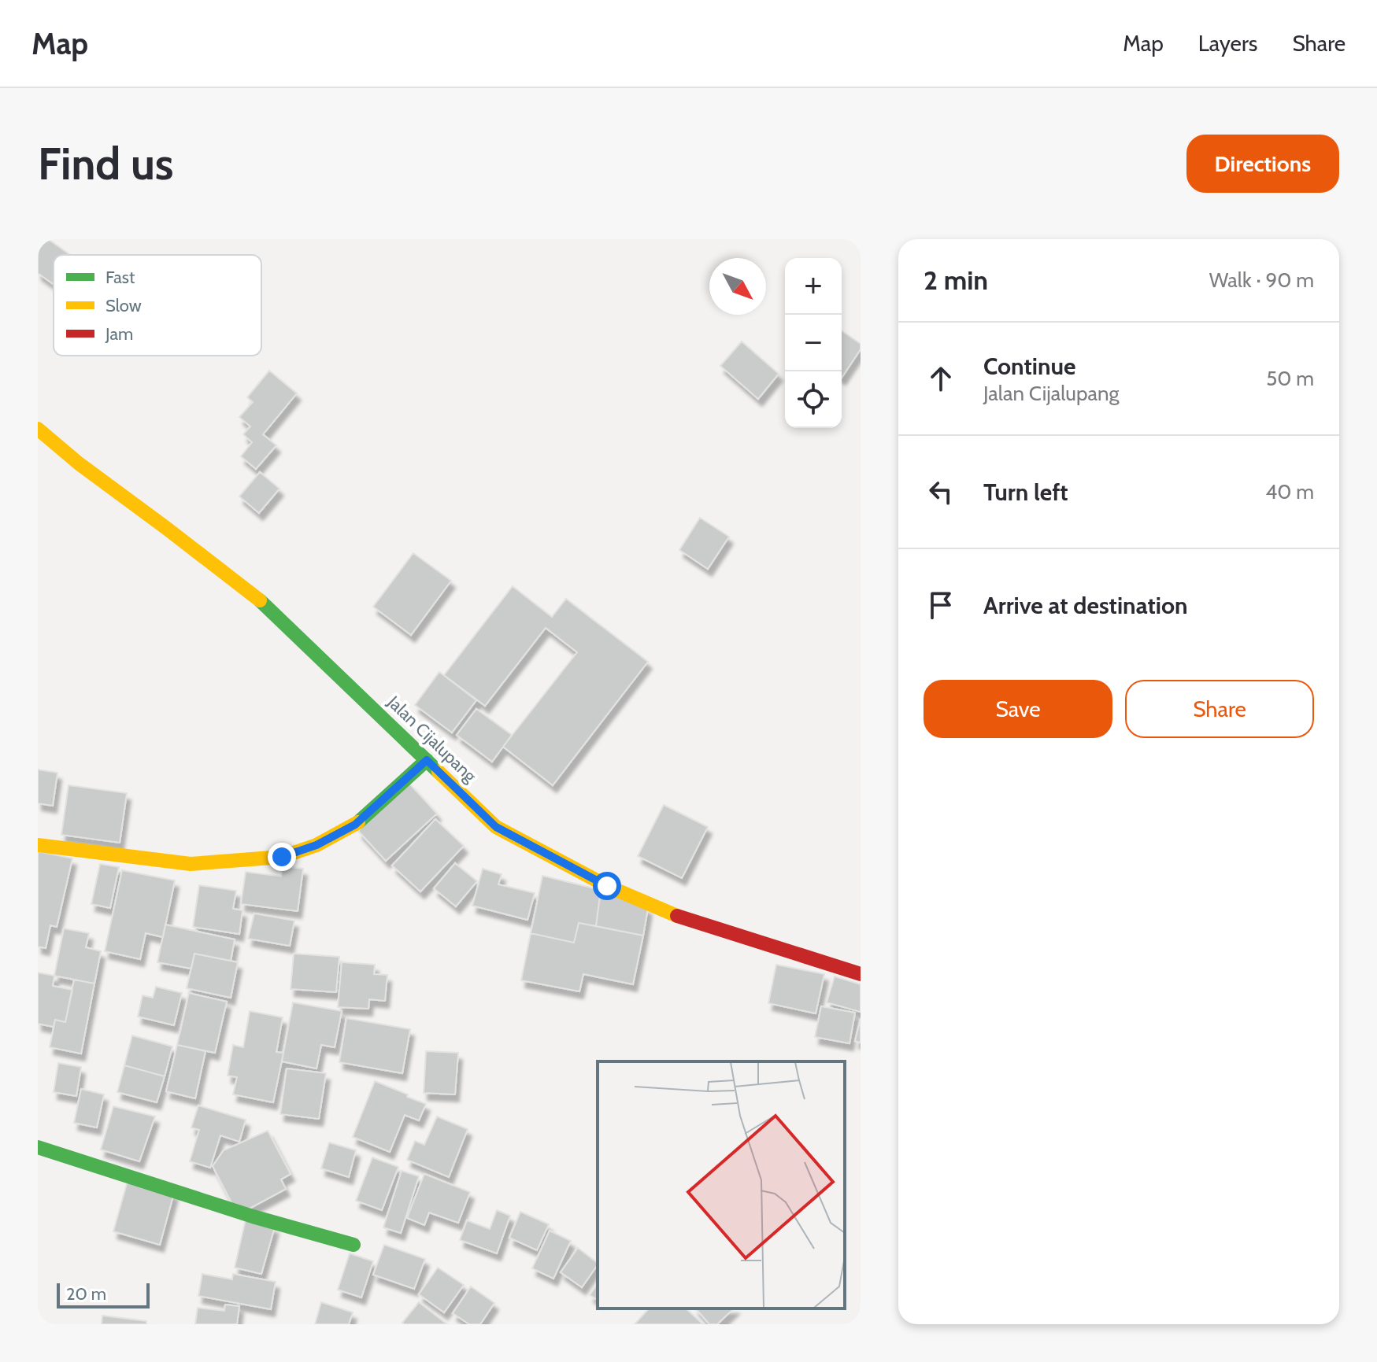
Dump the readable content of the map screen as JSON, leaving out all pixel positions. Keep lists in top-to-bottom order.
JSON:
{
  "streets": {
    "street": ["Jalan Cijalupang"]
  },
  "legend": ["Fast", "Slow", "Jam"],
  "scale_bar": "20 m",
  "north": "bottom right",
  "page": {
    "header": "Map",
    "nav": ["Map", "Layers", "Share"],
    "buttons": [
      "Directions",
      ["Save", "Share"]
    ],
    "title": "Find us",
    "heading": ["2 min", "Walk · 90 m"],
    "map_buttons": ["+", "−"],
    "list": [
      ["Continue", "Jalan Cijalupang", "50 m"],
      ["Turn left", "40 m"],
      "Arrive at destination"
    ],
    "scale": "20 m"
  }
}
